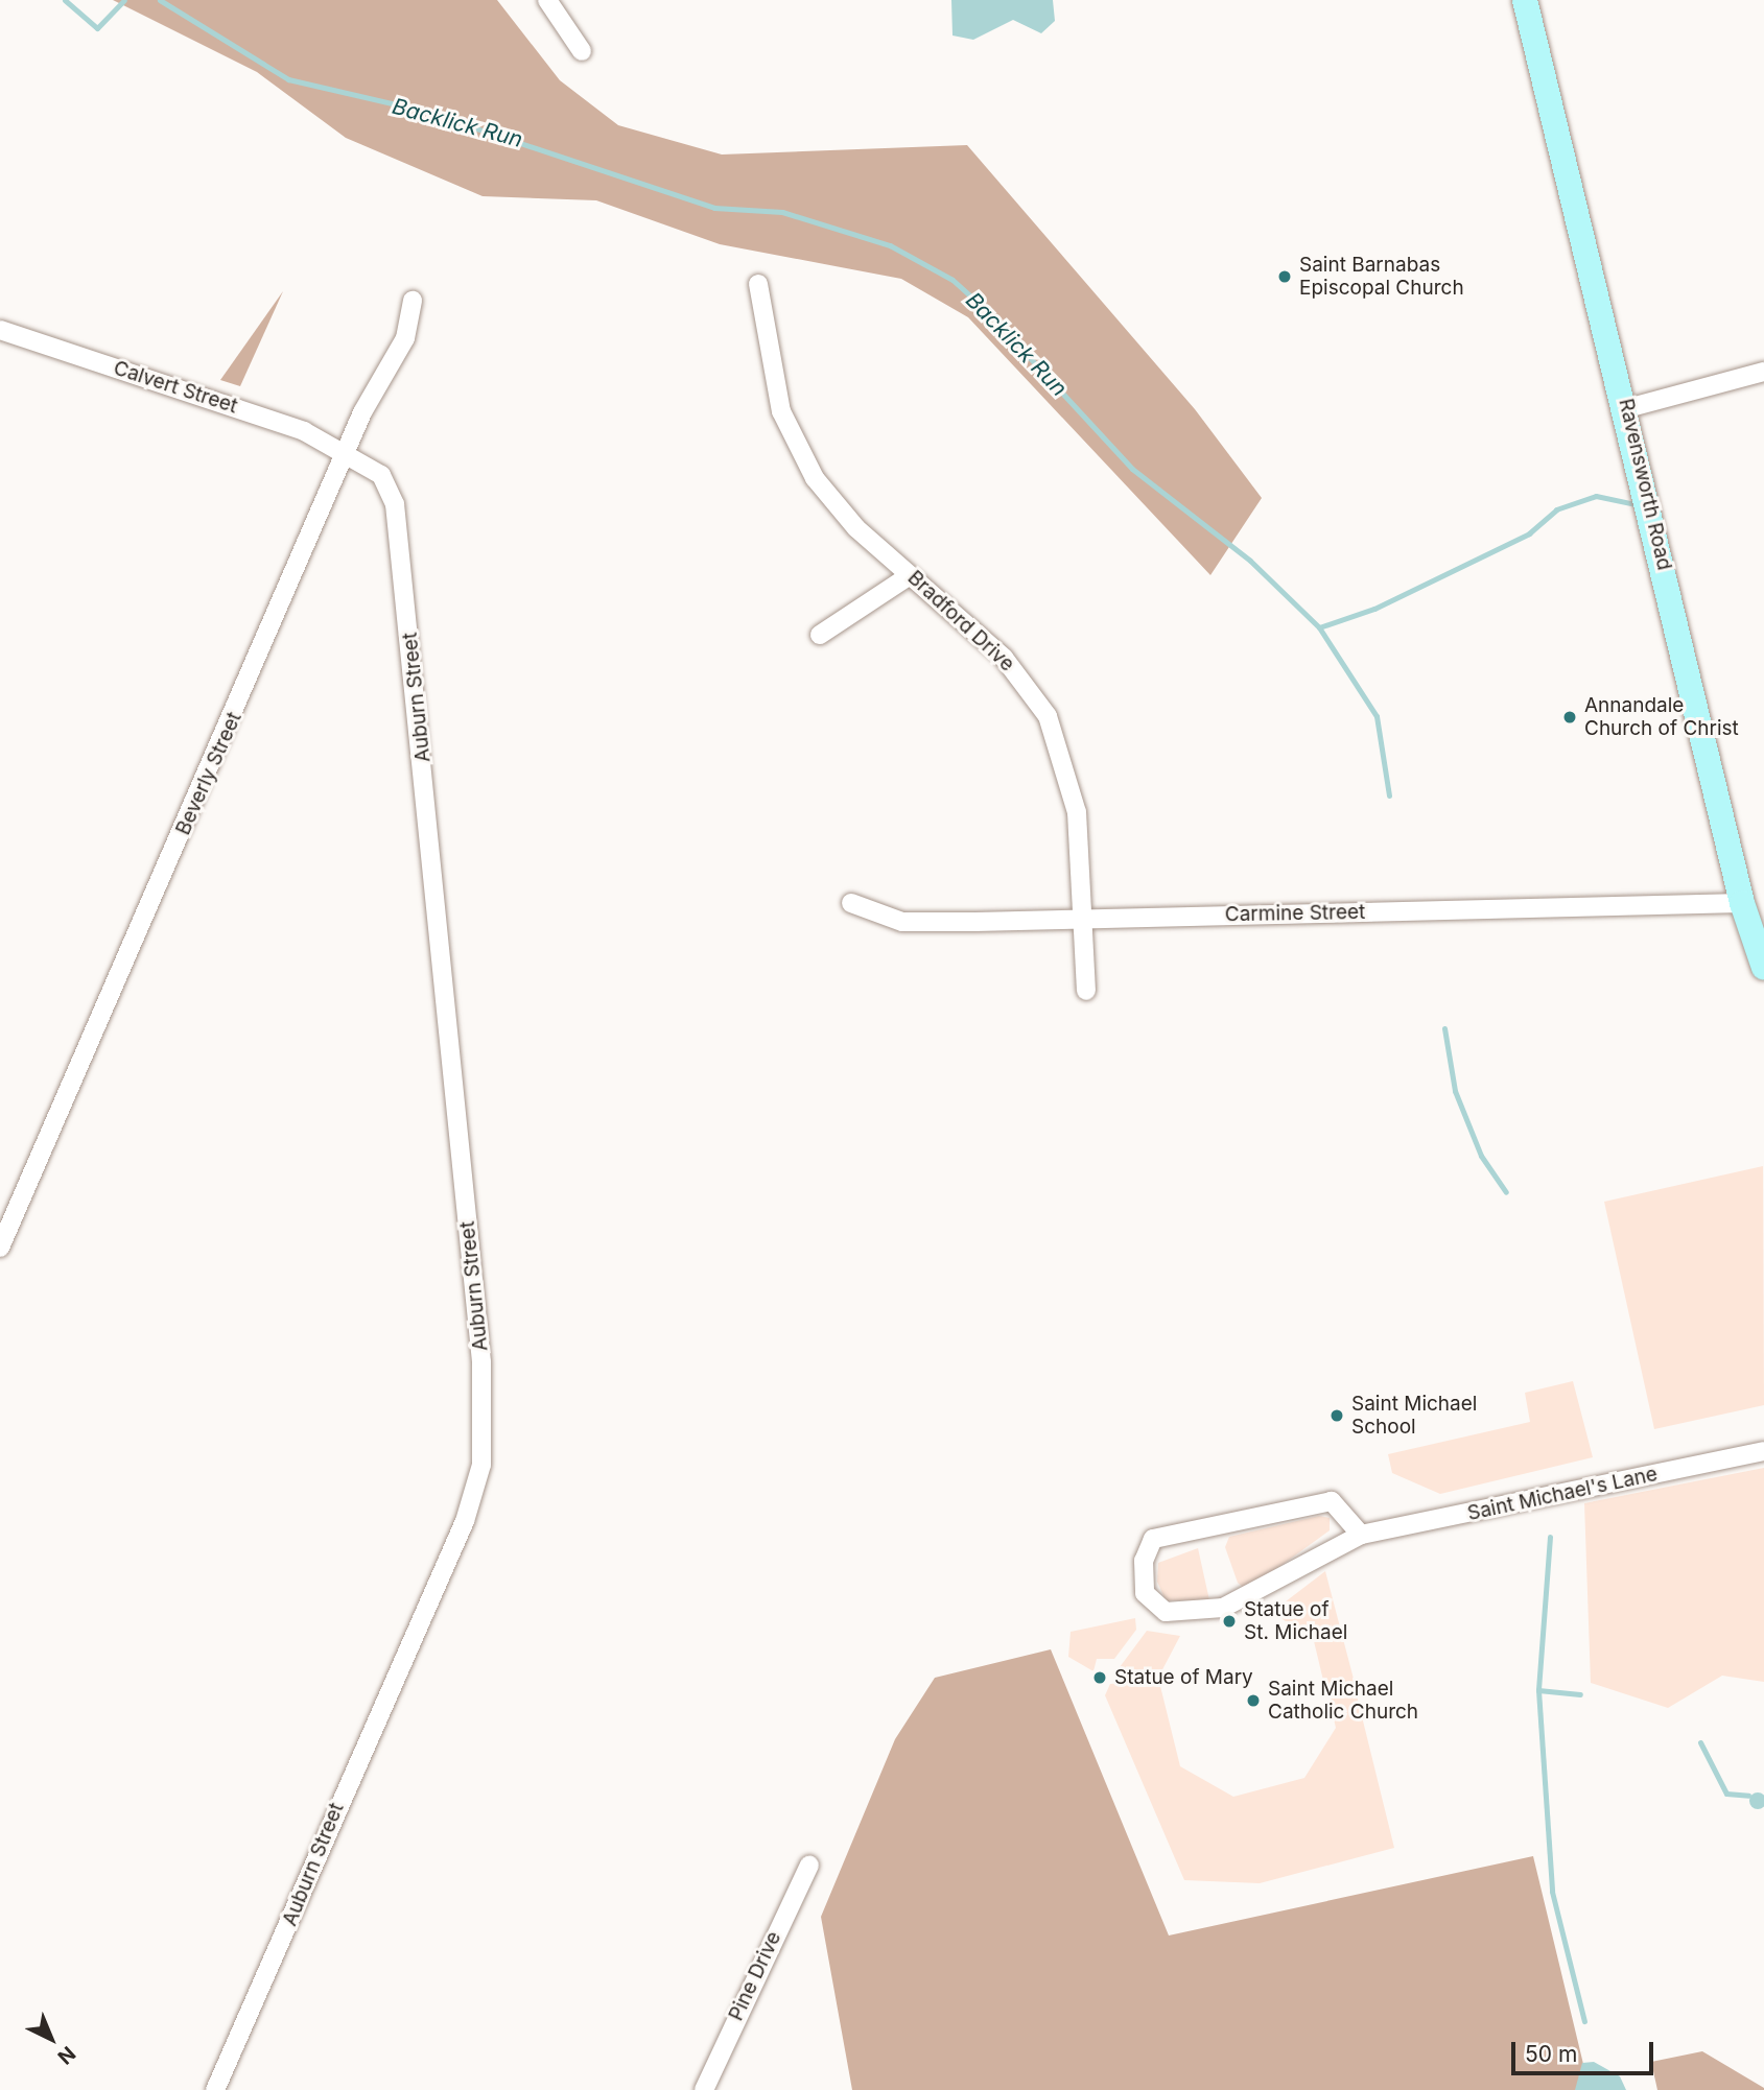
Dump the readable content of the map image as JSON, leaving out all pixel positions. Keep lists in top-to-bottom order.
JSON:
{
  "streets": {
    "main road": ["Ravensworth Road"],
    "street": [
      "Calvert Street",
      "Bradford Drive",
      "Auburn Street",
      "Beverly Street",
      "Carmine Street",
      "Saint Michael's Lane",
      "Pine Drive"
    ]
  },
  "crossings": [
    ["Calvert Street", "Auburn Street"],
    ["Calvert Street", "Beverly Street"],
    ["Ravensworth Road", "Carmine Street"],
    ["Bradford Drive", "Carmine Street"],
    ["Auburn Street", "Beverly Street"]
  ],
  "water": ["Backlick Run"],
  "places": [
    "Saint Barnabas Episcopal Church",
    "Annandale Church of Christ",
    "Saint Michael School",
    "Statue of St. Michael",
    "Statue of Mary",
    "Saint Michael Catholic Church"
  ],
  "scale_bar": "50 m",
  "north": "bottom right"
}
